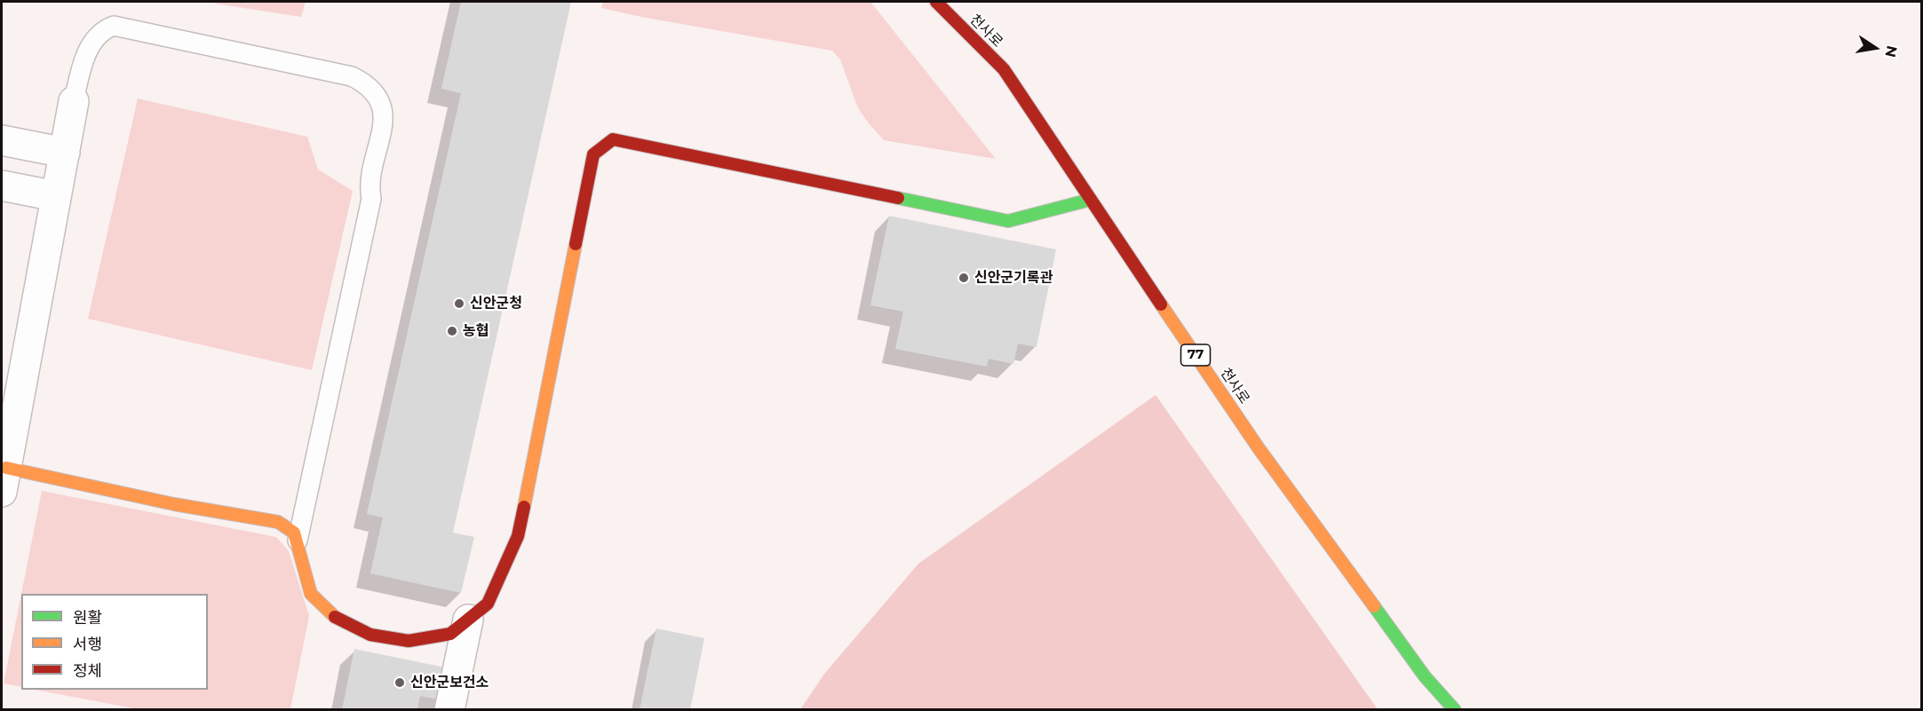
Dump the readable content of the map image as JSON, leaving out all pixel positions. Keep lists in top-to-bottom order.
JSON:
{
  "streets": {
    "street": ["천사로", "77"]
  },
  "places": [
    "신안군기록관",
    "신안군청",
    "농협",
    "신안군보건소"
  ],
  "legend": ["원활", "서행", "정체"],
  "north": "right"
}
